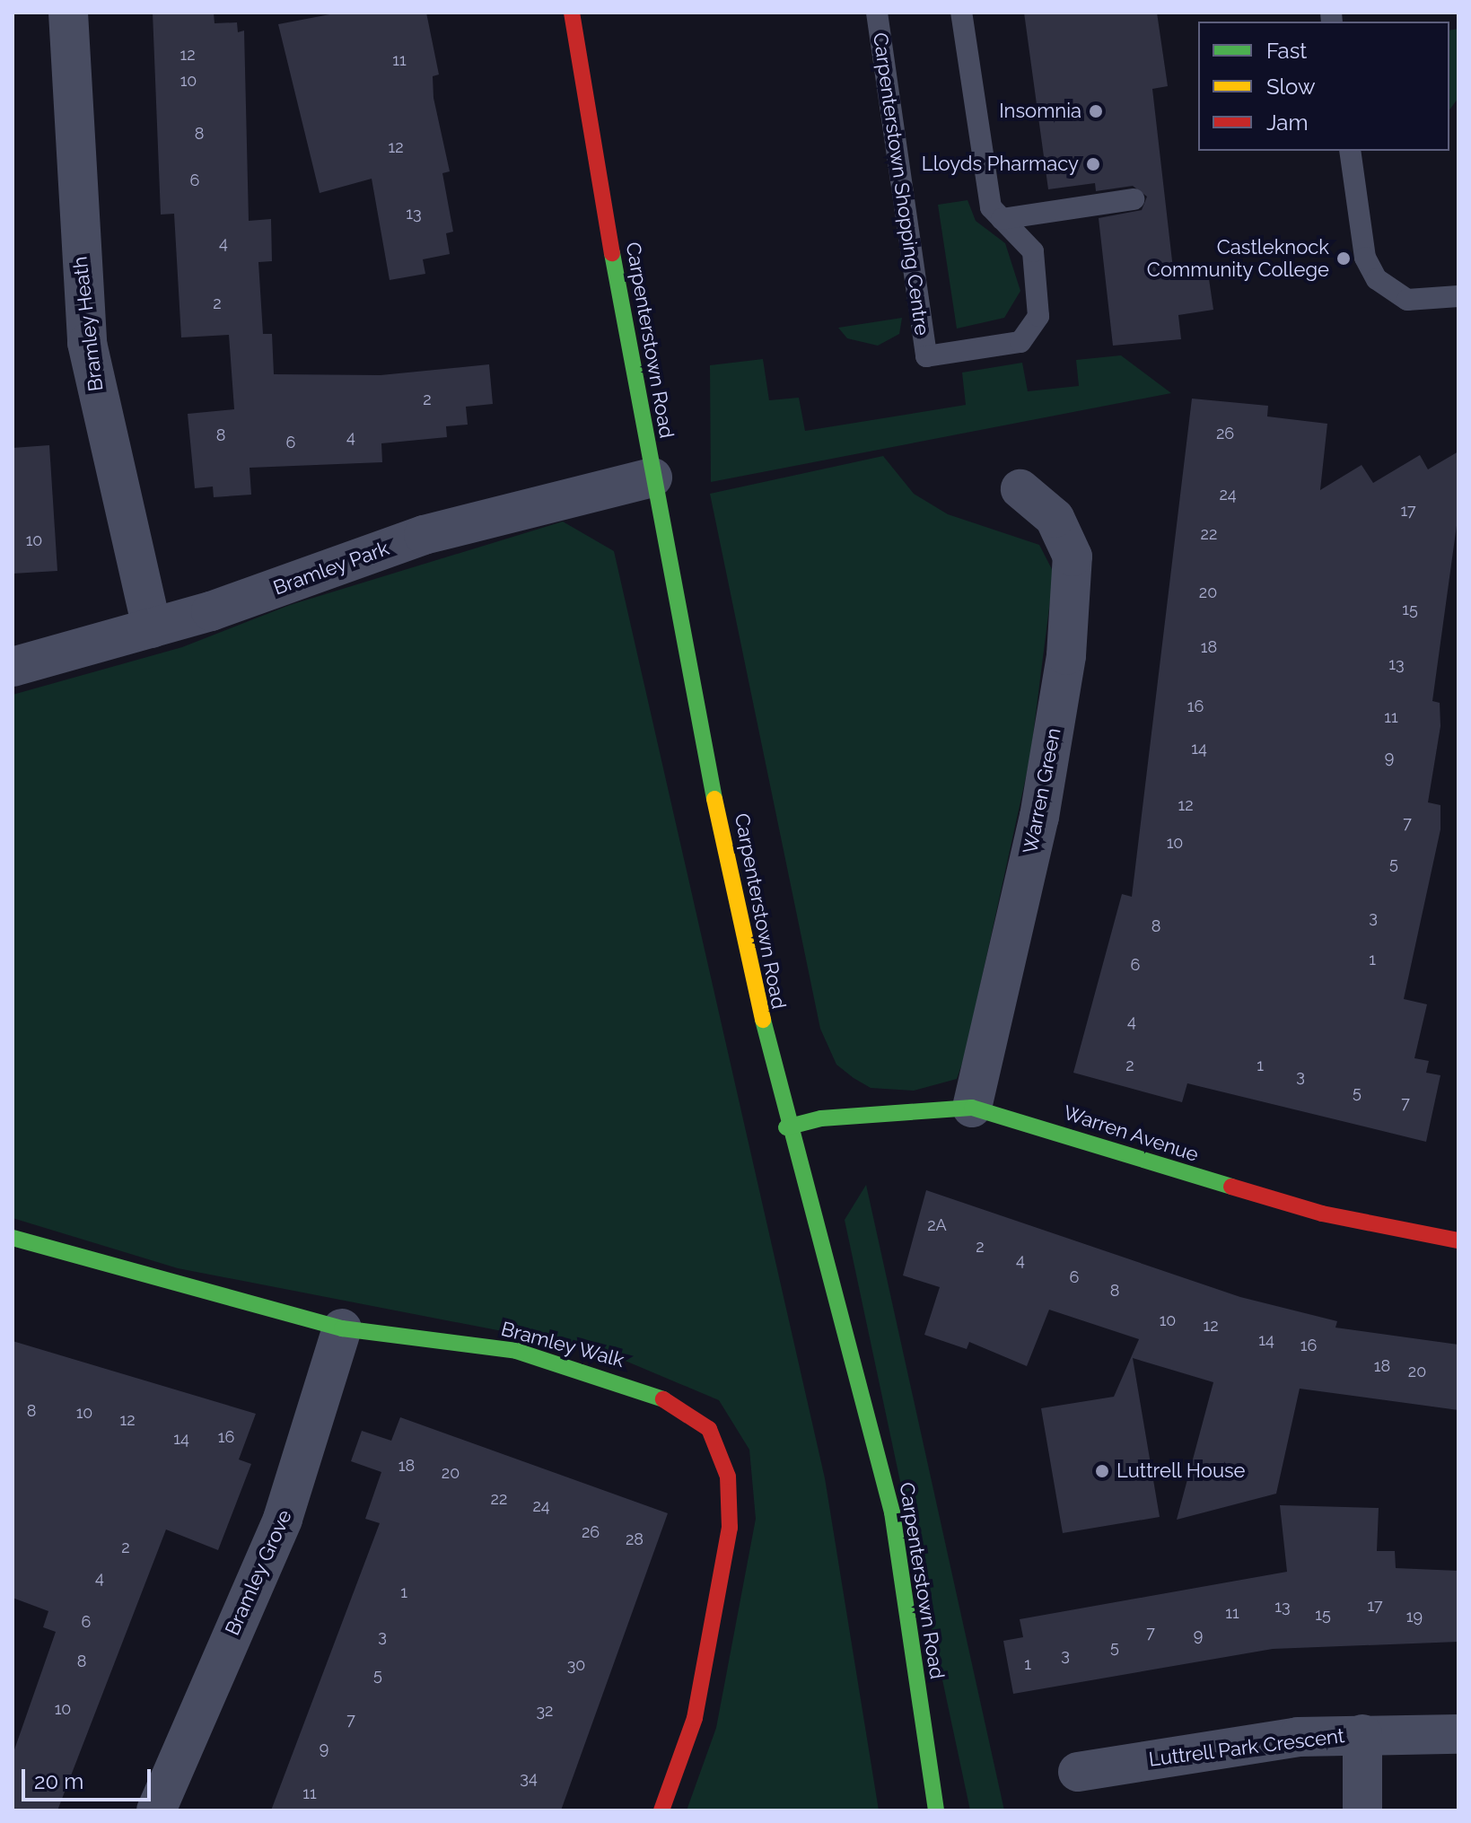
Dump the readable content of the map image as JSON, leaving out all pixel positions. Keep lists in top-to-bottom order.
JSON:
{
  "streets": {
    "street": [
      "Bramley Heath",
      "Carpenterstown Road",
      "Bramley Park",
      "Warren Green",
      "Warren Avenue",
      "Bramley Walk",
      "Bramley Grove",
      "Luttrell Park Crescent"
    ],
    "lane": ["Carpenterstown Shopping Centre"]
  },
  "crossings": [
    ["Bramley Heath", "Bramley Park"],
    ["Carpenterstown Road", "Bramley Park"],
    ["Carpenterstown Road", "Warren Avenue"],
    ["Warren Green", "Warren Avenue"],
    ["Bramley Walk", "Bramley Grove"]
  ],
  "places": [
    "Insomnia",
    "Lloyds Pharmacy",
    "Castleknock Community College",
    "Luttrell House"
  ],
  "house_numbers": [
    "12",
    "11",
    "10",
    "8",
    "12",
    "6",
    "13",
    "4",
    "2",
    "2",
    "26",
    "8",
    "4",
    "6",
    "24",
    "17",
    "22",
    "10",
    "20",
    "15",
    "18",
    "13",
    "16",
    "11",
    "14",
    "9",
    "12",
    "7",
    "10",
    "5",
    "3",
    "8",
    "1",
    "6",
    "4",
    "2",
    "1",
    "3",
    "5",
    "7",
    "2A",
    "2",
    "4",
    "6",
    "8",
    "10",
    "12",
    "14",
    "16",
    "18",
    "20",
    "8",
    "10",
    "12",
    "16",
    "14",
    "18",
    "20",
    "22",
    "24",
    "26",
    "28",
    "2",
    "4",
    "1",
    "17",
    "13",
    "11",
    "15",
    "19",
    "6",
    "7",
    "9",
    "3",
    "5",
    "3",
    "8",
    "1",
    "30",
    "5",
    "10",
    "32",
    "7",
    "9",
    "34",
    "11"
  ],
  "legend": ["Fast", "Slow", "Jam"],
  "scale_bar": "20 m"
}
